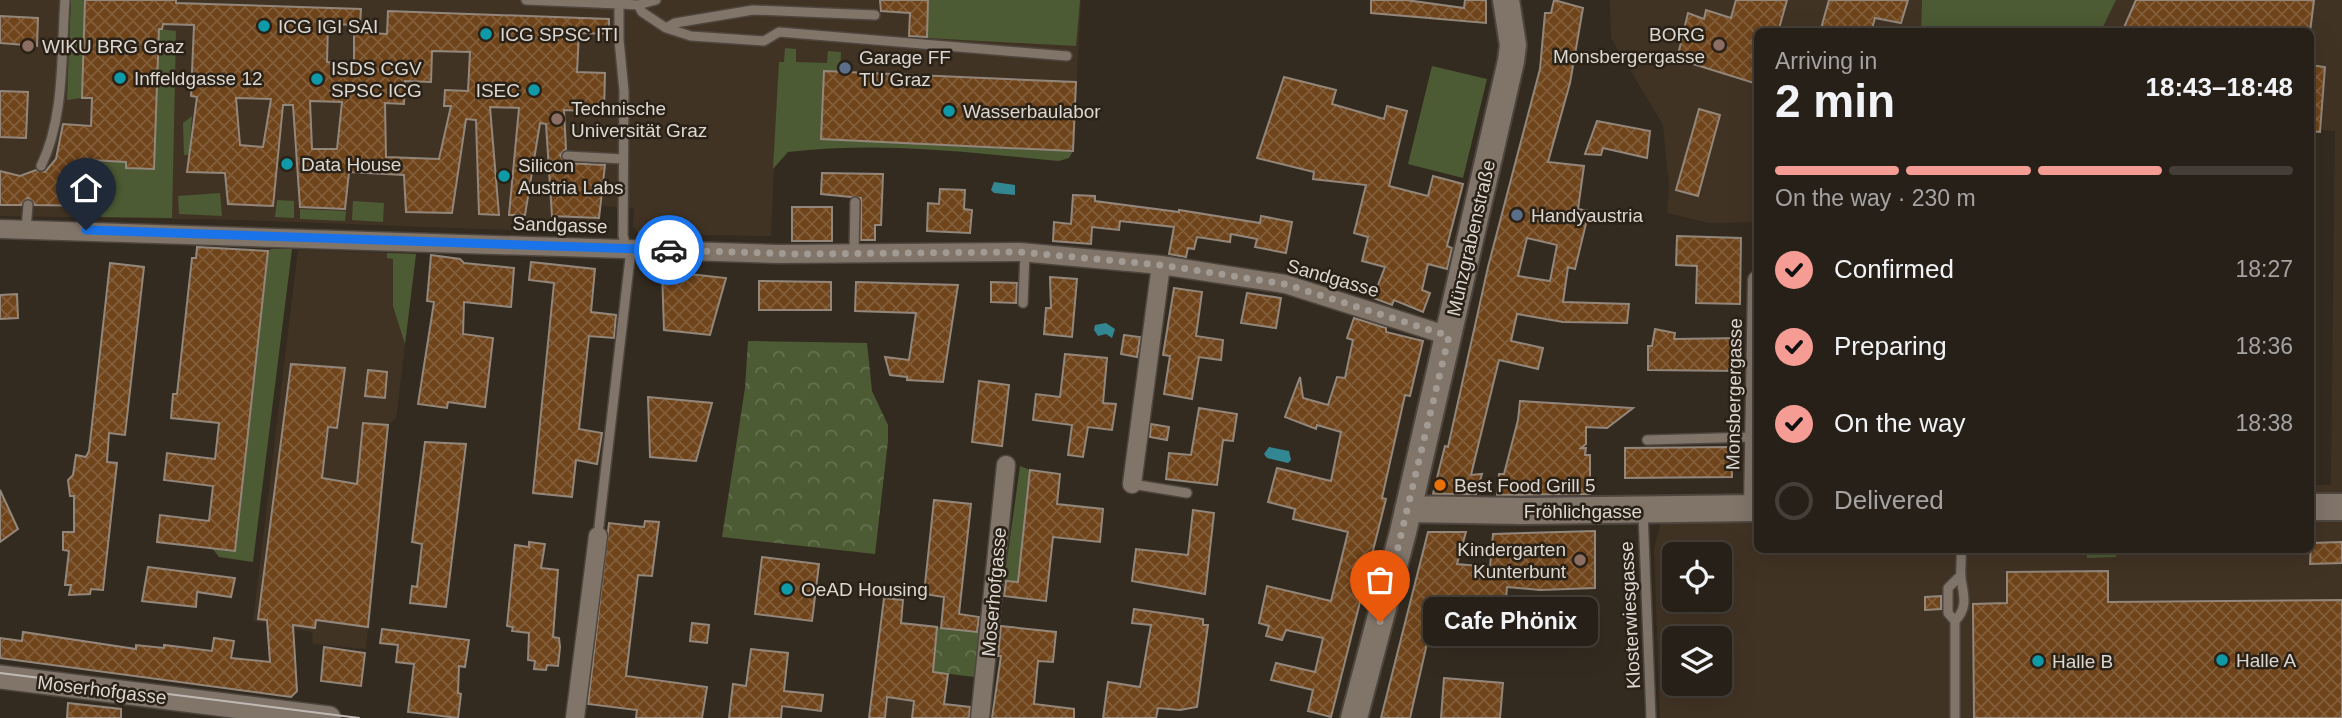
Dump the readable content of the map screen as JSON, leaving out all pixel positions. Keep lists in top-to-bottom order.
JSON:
{
  "streets": {
    "main road": ["Münzgrabenstraße", "Fröhlichgasse"],
    "street": ["Sandgasse", "Moserhofgasse"],
    "lane": ["Klosterwiesgasse"]
  },
  "crossings": [
    ["Sandgasse", "Münzgrabenstraße"],
    ["Münzgrabenstraße", "Fröhlichgasse"],
    ["Fröhlichgasse", "Klosterwiesgasse"]
  ],
  "places": [
    "ICG IGI SAI",
    "ICG SPSC ITI",
    "BORG Monsbergergasse",
    "WIKU BRG Graz",
    "Garage FF TU Graz",
    "Inffeldgasse 12",
    "ISDS CGV SPSC ICG",
    "ISEC",
    "Wasserbaulabor",
    "Technische Universität Graz",
    "Data House",
    "Silicon Austria Labs",
    "Handyaustria",
    "Best Food Grill 5",
    "Kindergarten Kunterbunt",
    "OeAD Housing",
    "Cafe Phönix",
    "Halle A",
    "Halle B"
  ],
  "page": {
    "heading": ["2 min", "Arriving in", "18:43–18:48"],
    "bar": "On the way · 230 m",
    "list": [
      ["Confirmed", "18:27"],
      ["Preparing", "18:36"],
      ["On the way", "18:38"],
      "Delivered"
    ],
    "bubble": "Cafe Phönix"
  }
}
